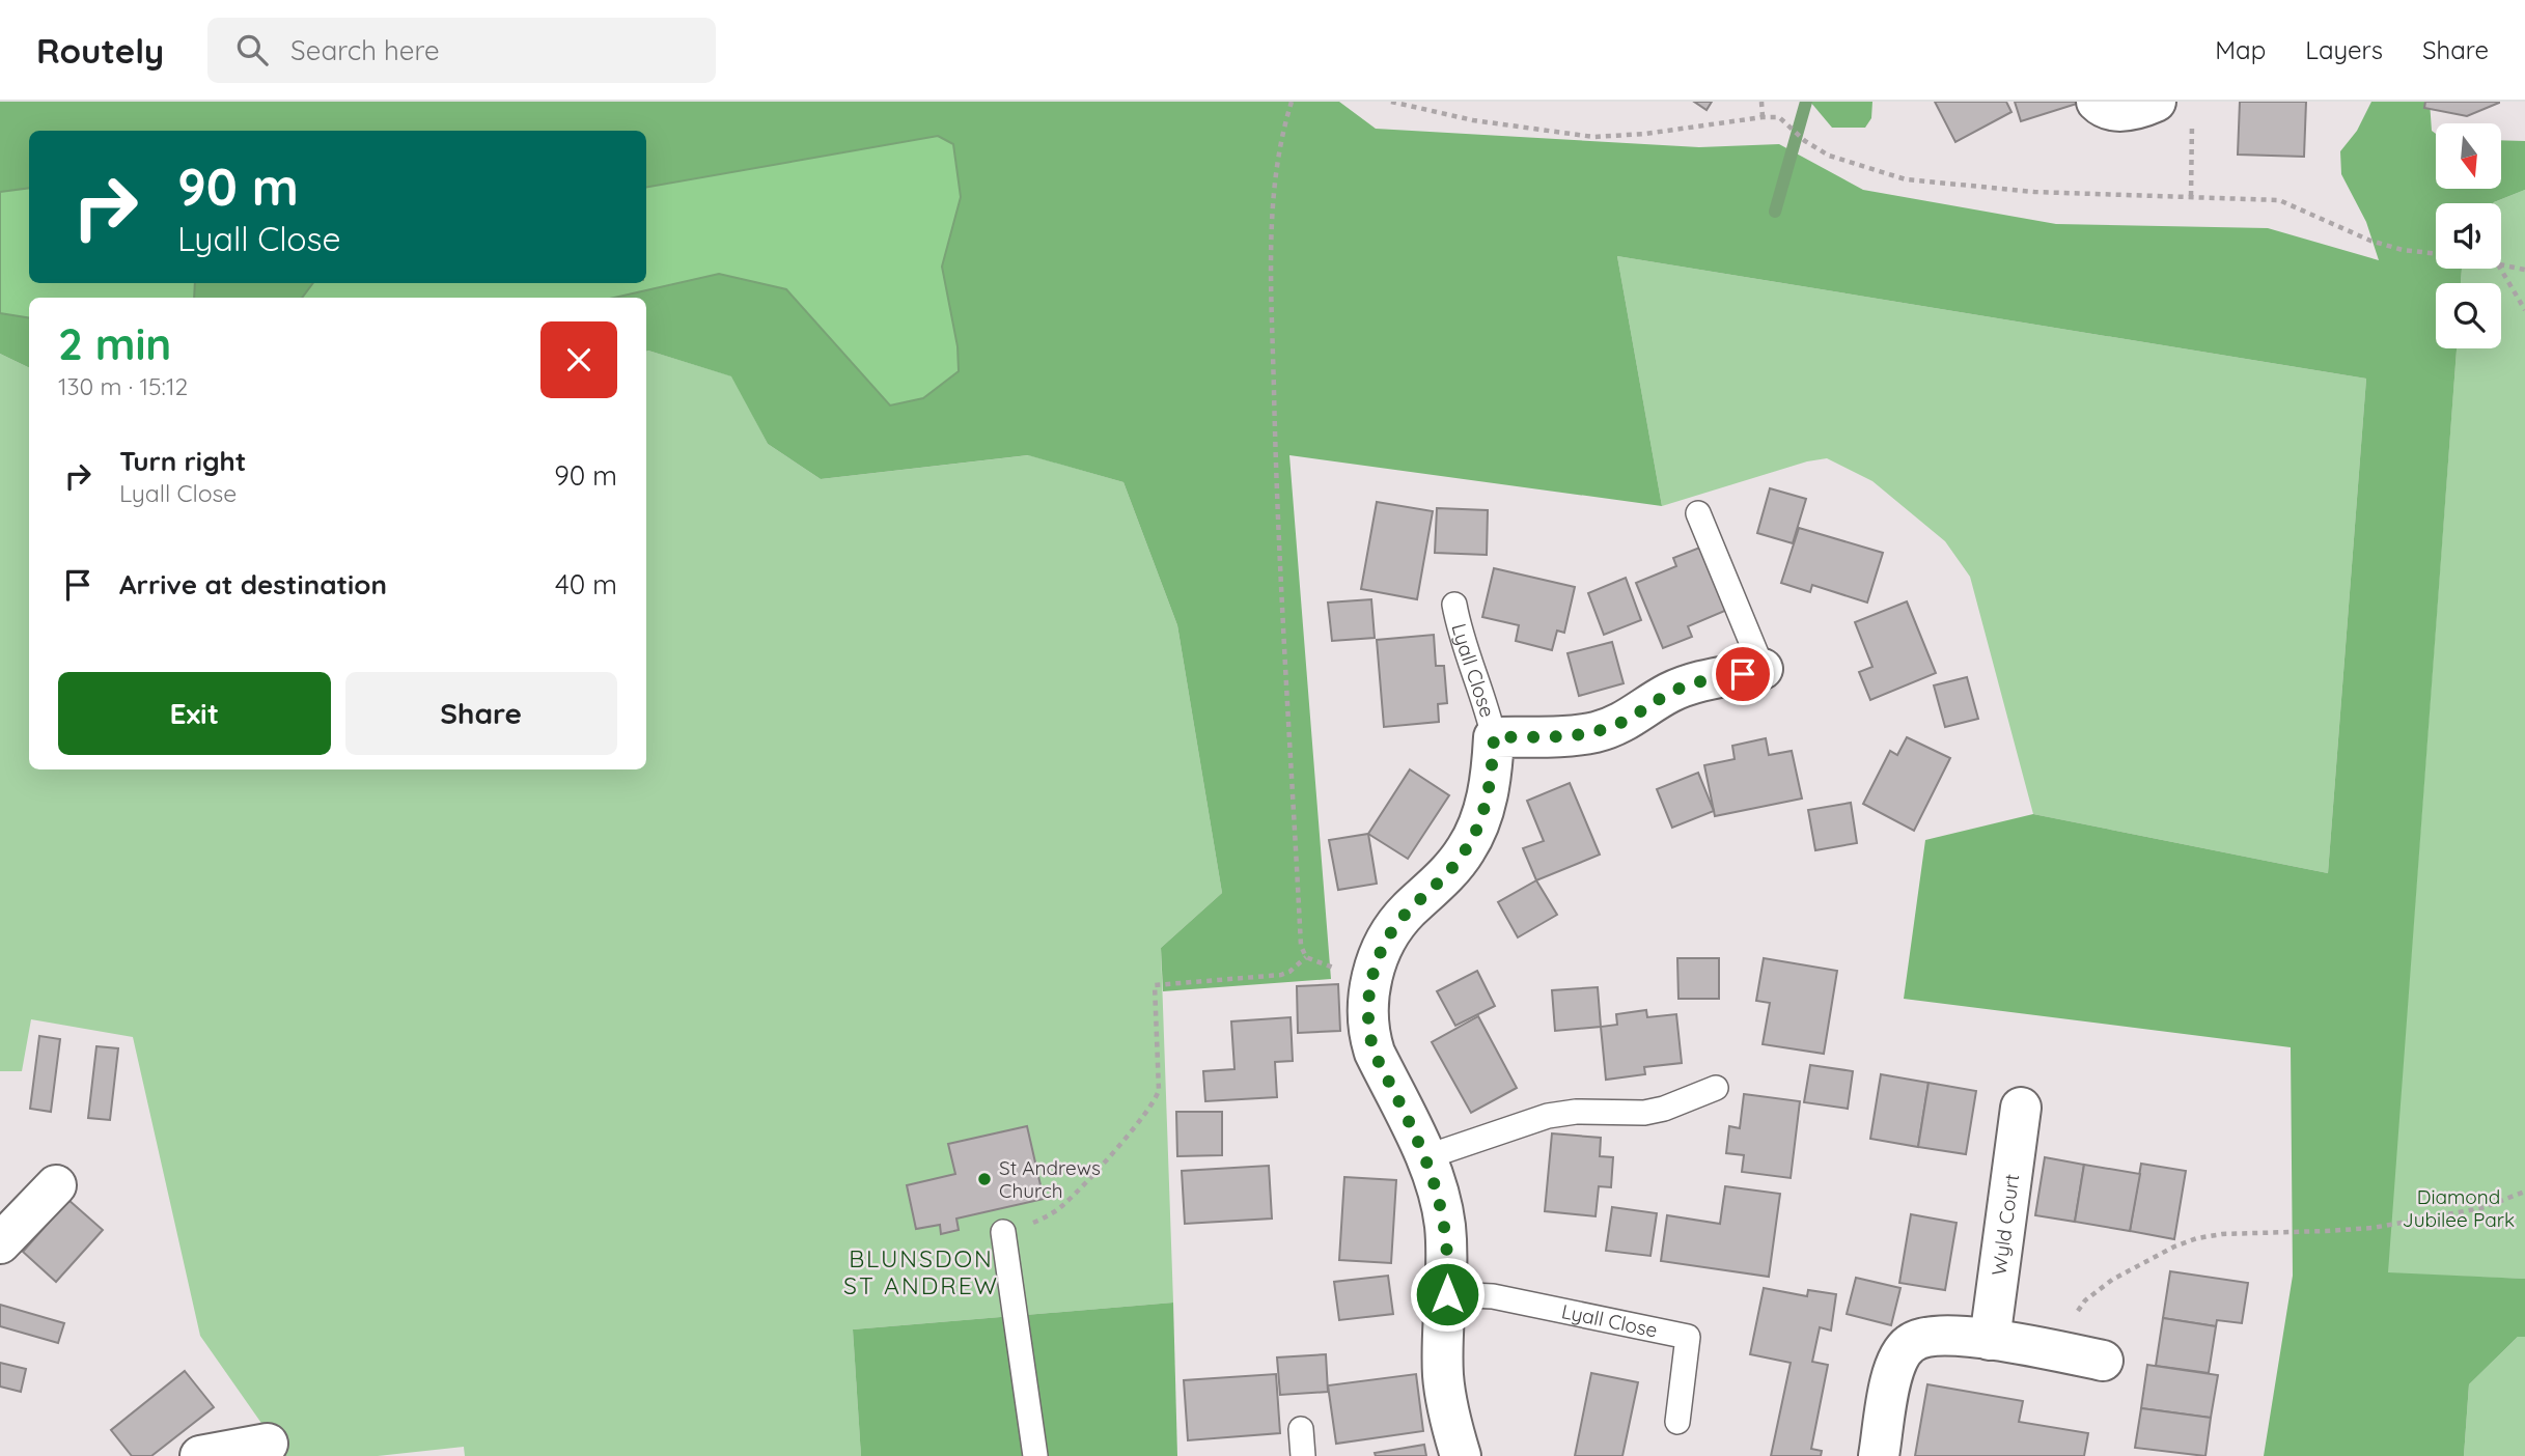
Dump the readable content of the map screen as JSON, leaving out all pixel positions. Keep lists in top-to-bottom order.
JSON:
{
  "streets": {
    "street": ["Lyall Close", "Wyld Court"]
  },
  "districts": ["BLUNSDON ST ANDREW"],
  "parks": ["Diamond Jubilee Park"],
  "places": ["St Andrews Church"],
  "north": "bottom",
  "page": {
    "header": "Routely",
    "search": "Search here",
    "nav": ["Map", "Layers", "Share"],
    "turn": ["90 m", "Lyall Close"],
    "heading": ["2 min", "130 m · 15:12"],
    "list": [
      {
        "name": "Turn right",
        "note": "Lyall Close",
        "value": "90 m"
      },
      {
        "name": "Arrive at destination",
        "value": "40 m"
      }
    ],
    "buttons": ["Exit", "Share"]
  }
}
